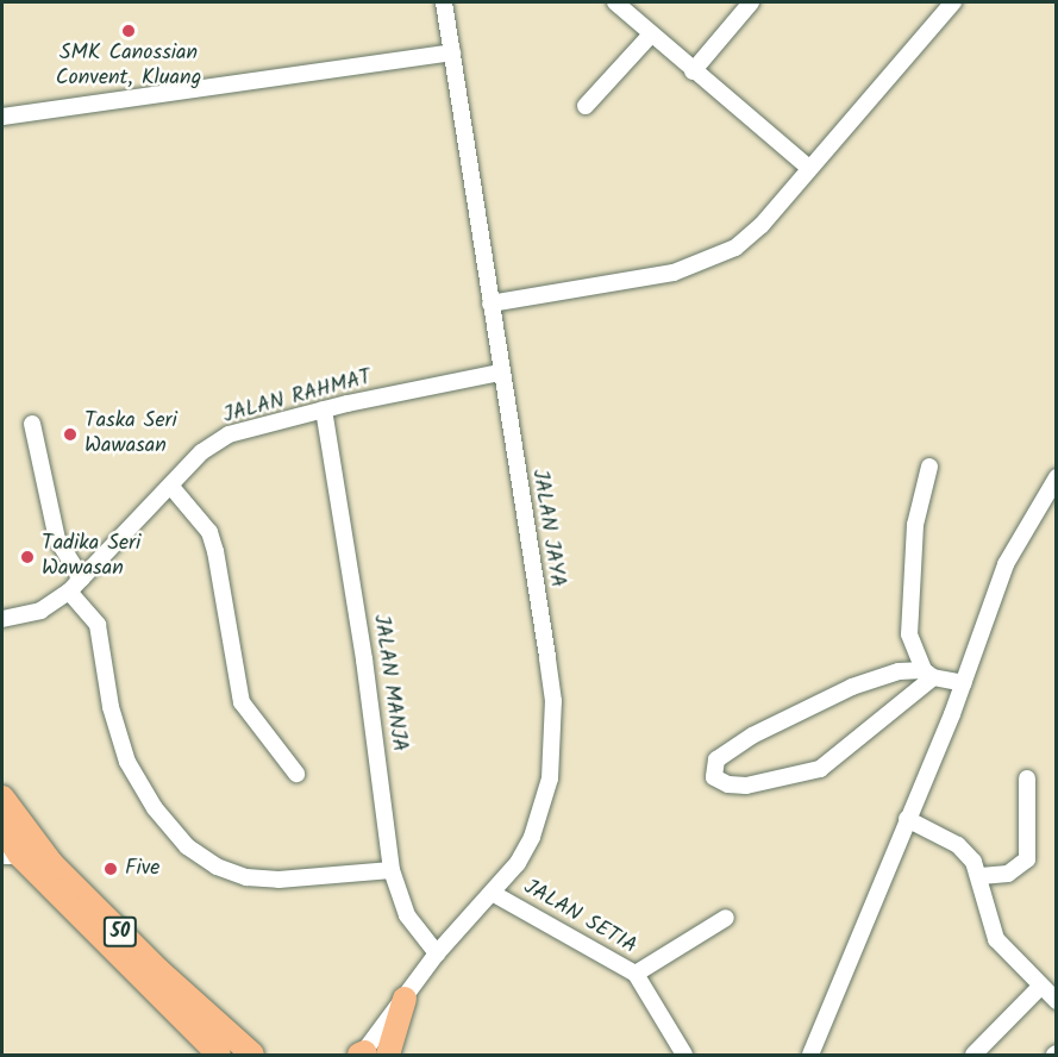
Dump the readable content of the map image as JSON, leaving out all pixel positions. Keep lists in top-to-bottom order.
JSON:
{
  "streets": {
    "highway": ["50"],
    "street": [
      "JALAN RAHMAT",
      "JALAN JAYA",
      "JALAN MANJA",
      "JALAN SETIA"
    ]
  },
  "crossings": [
    ["JALAN RAHMAT", "JALAN JAYA"],
    ["JALAN RAHMAT", "JALAN MANJA"],
    ["JALAN JAYA", "JALAN MANJA"],
    ["JALAN JAYA", "JALAN SETIA"]
  ],
  "places": [
    "SMK Canossian Convent, Kluang",
    "Taska Seri Wawasan",
    "Tadika Seri Wawasan",
    "Five"
  ]
}
